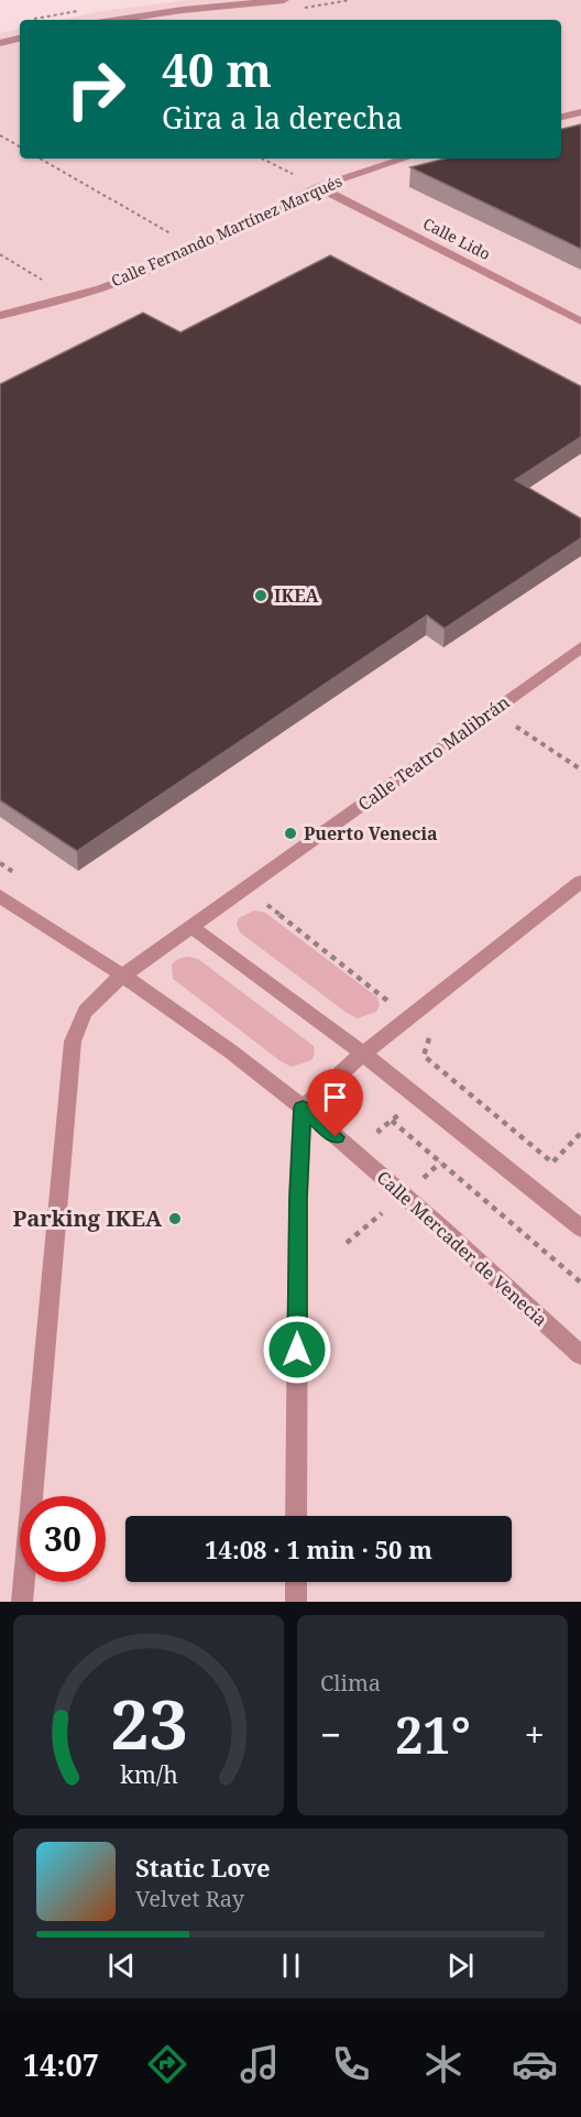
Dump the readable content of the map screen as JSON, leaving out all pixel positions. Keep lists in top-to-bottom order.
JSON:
{
  "streets": {
    "street": [
      "Calle Fernando Martínez Marqués",
      "Calle Lido",
      "Calle Teatro Malibrán",
      "Calle Mercader de Venecia"
    ]
  },
  "crossings": [
    ["Calle Fernando Martínez Marqués", "Calle Lido"],
    ["Calle Teatro Malibrán", "Calle Mercader de Venecia"]
  ],
  "places": ["IKEA", "Puerto Venecia", "Parking IKEA"],
  "page": {
    "turn": ["40 m", "Gira a la derecha"],
    "limit": "30",
    "trip": "14:08 · 1 min · 50 m",
    "tile": "Clima",
    "heat": ["−", "21°", "+"],
    "song": ["Static Love", "Velvet Ray"],
    "tabs": "14:07",
    "gauge": ["23", "km/h"]
  }
}
